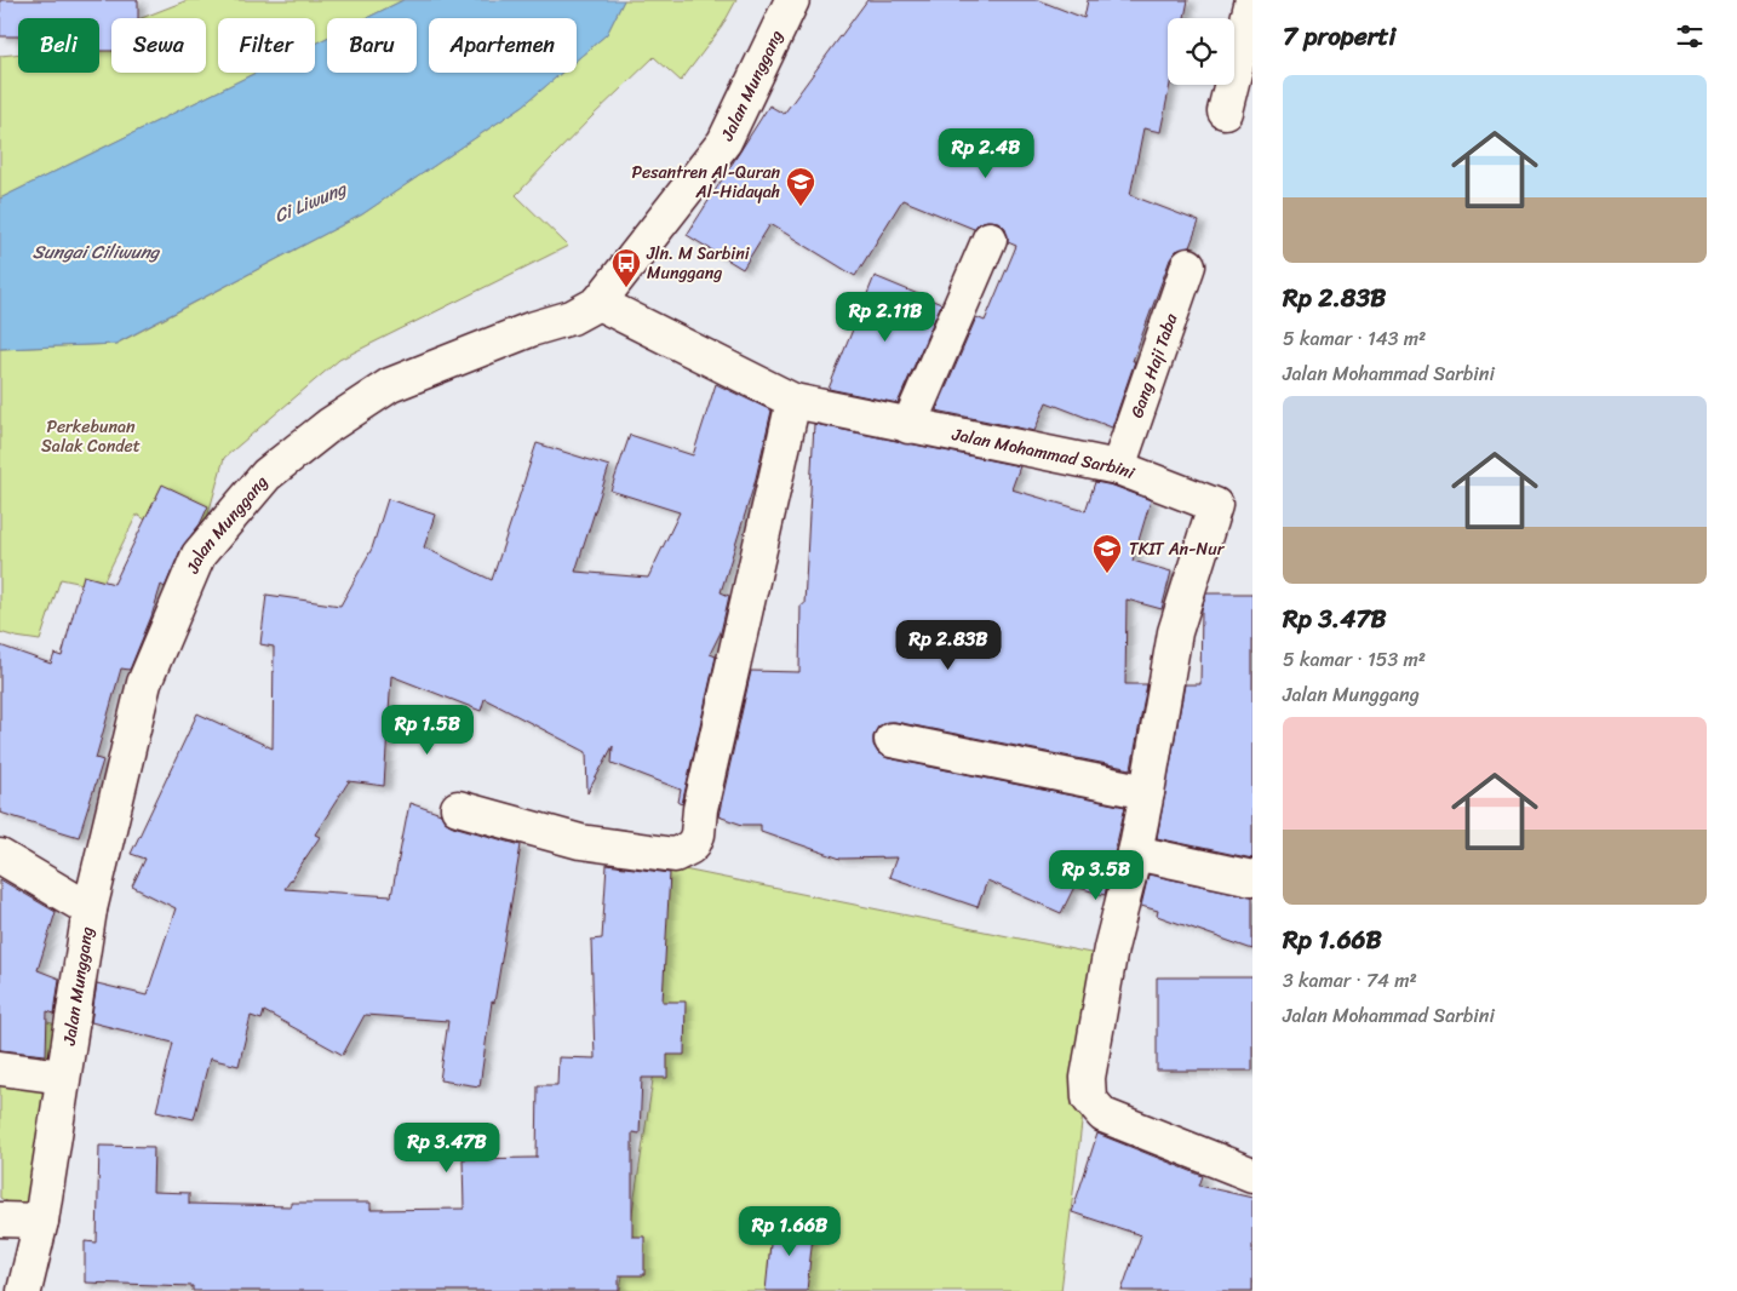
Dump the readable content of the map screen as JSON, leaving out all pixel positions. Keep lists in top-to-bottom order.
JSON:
{
  "streets": {
    "street": ["Jalan Munggang", "Gang Haji Taba", "Jalan Mohammad Sarbini"]
  },
  "crossings": [
    ["Jalan Munggang", "Jalan Mohammad Sarbini"],
    ["Gang Haji Taba", "Jalan Mohammad Sarbini"]
  ],
  "water": ["Ci Liwung", "Sungai Ciliwung"],
  "parks": ["Perkebunan Salak Condet"],
  "places": {
    "school or university": ["Pesantren Al-Quran Al-Hidayah", "TKIT An-Nur"],
    "bus stop": ["Jln. M Sarbini Munggang"]
  },
  "page": {
    "heading": "7 properti",
    "chip": [
      "Beli",
      "Sewa",
      "Filter",
      "Baru",
      "Apartemen"
    ],
    "list": [
      {
        "name": "Rp 2.83B",
        "note": "5 kamar · 143 m² · Jalan Mohammad Sarbini"
      },
      {
        "name": "Rp 3.47B",
        "note": "5 kamar · 153 m² · Jalan Munggang"
      },
      {
        "name": "Rp 1.66B",
        "note": "3 kamar · 74 m² · Jalan Mohammad Sarbini"
      }
    ],
    "price": [
      "Rp 2.4B",
      "Rp 2.11B",
      "Rp 2.83B",
      "Rp 1.5B",
      "Rp 3.5B",
      "Rp 3.47B",
      "Rp 1.66B"
    ]
  }
}
